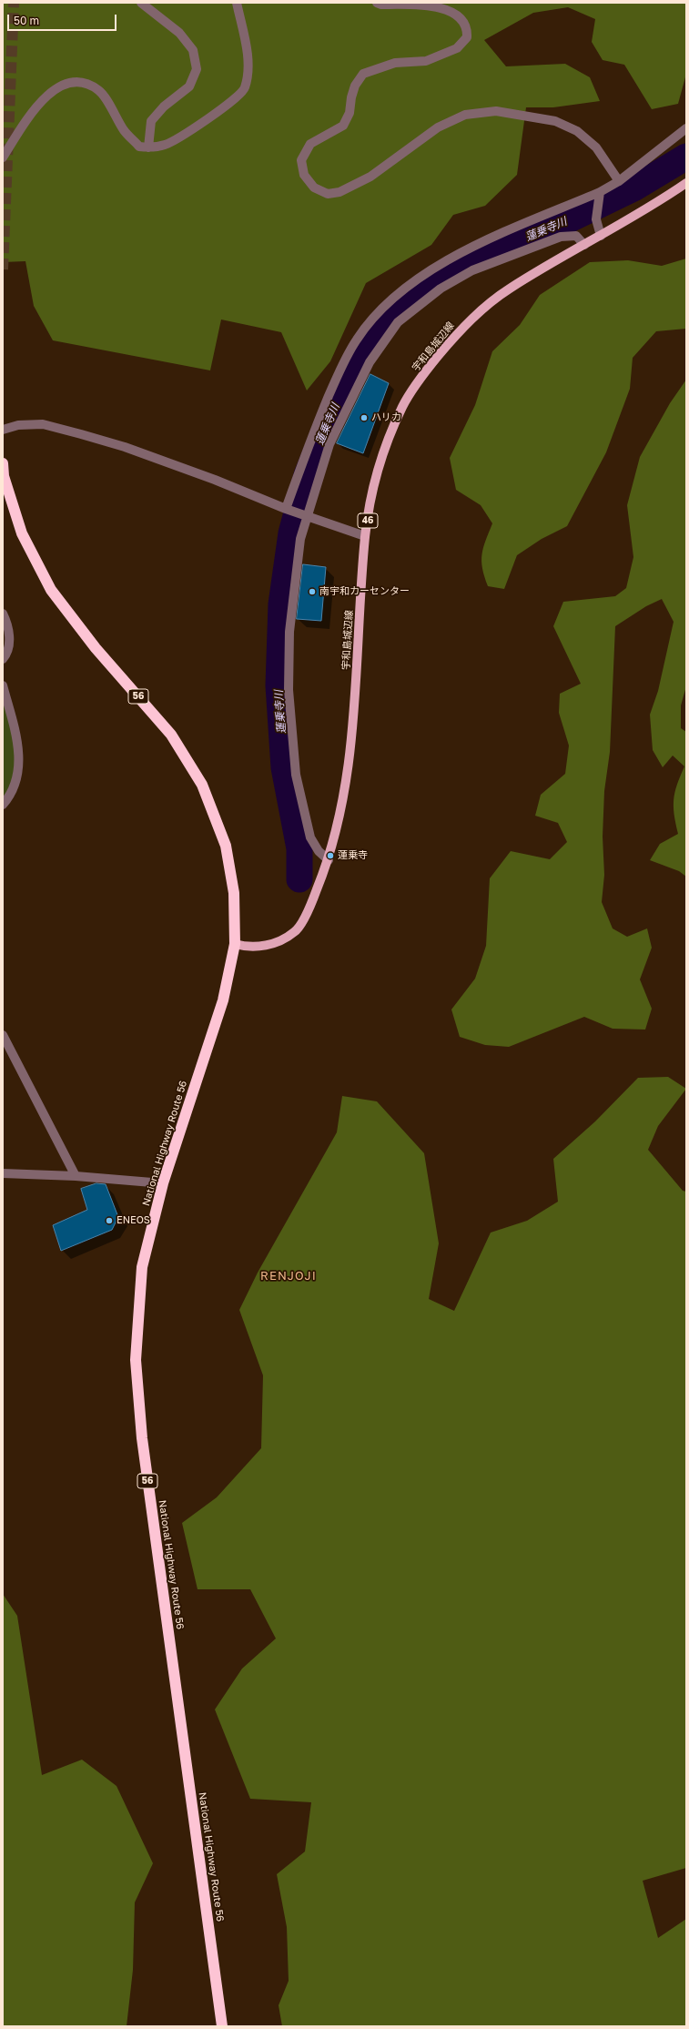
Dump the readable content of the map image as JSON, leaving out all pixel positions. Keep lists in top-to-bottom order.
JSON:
{
  "streets": {
    "highway": ["56", "National Highway Route 56"],
    "main road": ["宇和島城辺線", "46"]
  },
  "crossings": [
    ["宇和島城辺線", "National Highway Route 56"]
  ],
  "districts": ["RENJOJI"],
  "water": ["蓮乗寺川"],
  "places": [
    "ハリカ",
    "南宇和カーセンター",
    "蓮乗寺",
    "ENEOS"
  ],
  "scale_bar": "50 m"
}
